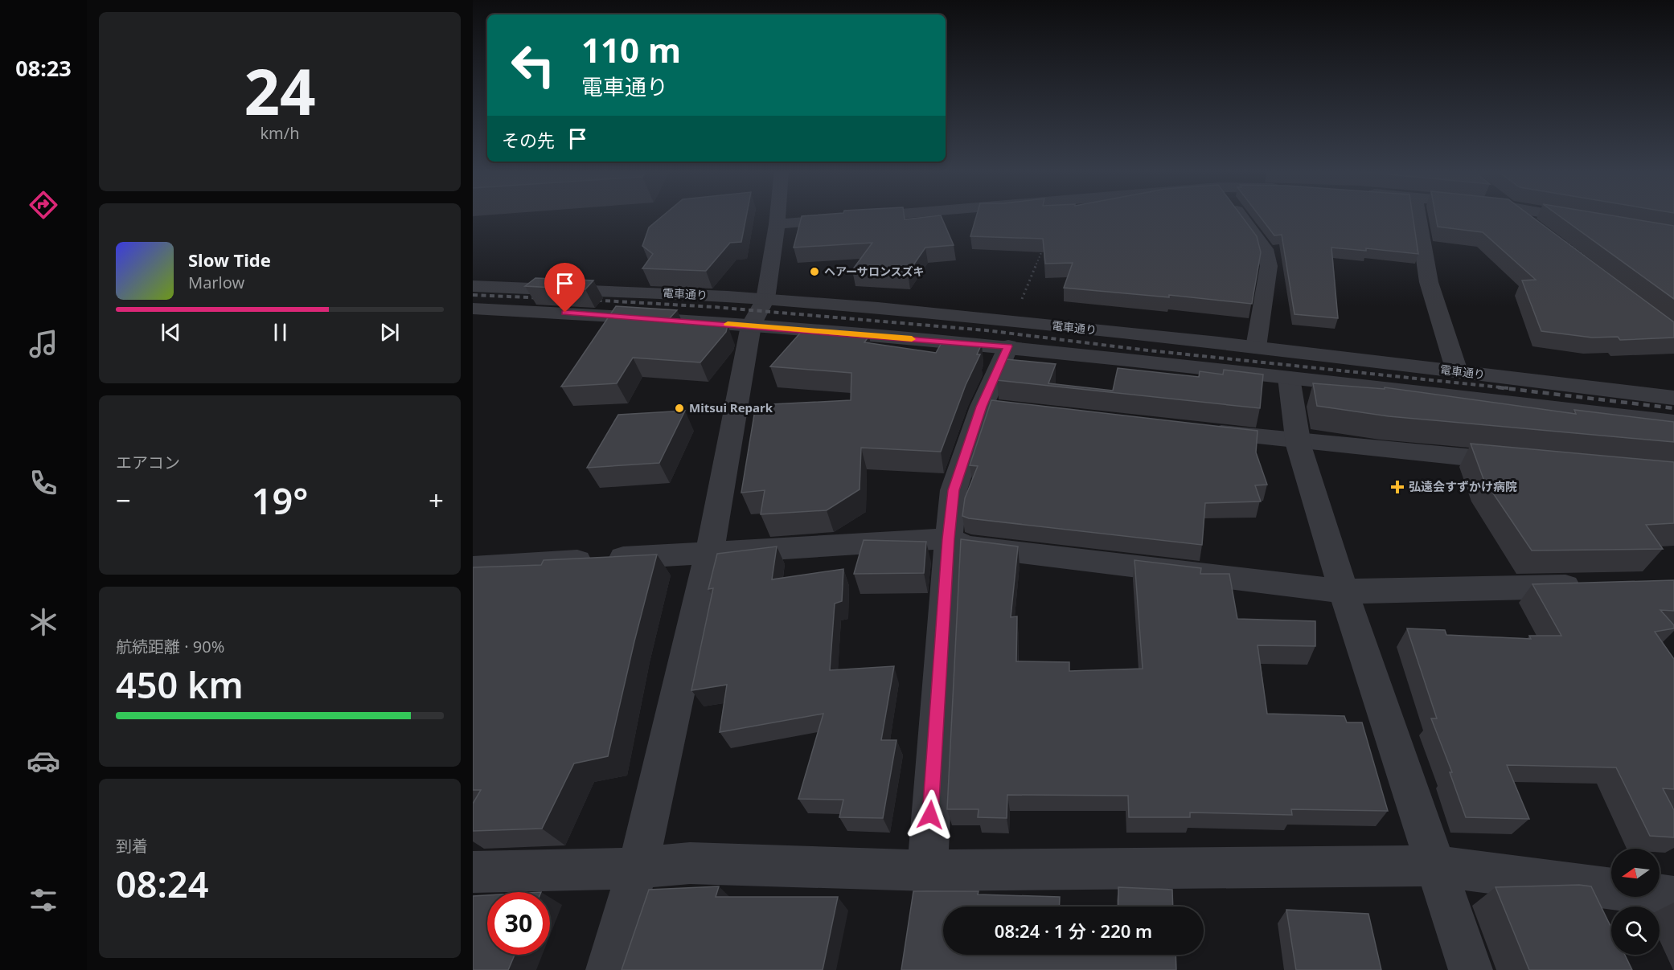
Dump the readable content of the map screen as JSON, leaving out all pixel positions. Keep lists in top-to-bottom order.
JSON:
{
  "streets": {
    "street": ["電車通り"]
  },
  "places": {
    "other": ["ヘアーサロンスズキ", "Mitsui Repark"],
    "health": ["弘遠会すずかけ病院"]
  },
  "north": "left",
  "page": {
    "tabs": "08:23",
    "tile": [
      ["24", "km/h"],
      "エアコン",
      ["航続距離 · 90%", "450 km"],
      ["到着", "08:24"]
    ],
    "turn": ["110 m", "電車通り"],
    "then": "その先",
    "song": ["Slow Tide", "Marlow"],
    "heat": ["−", "19°", "+"],
    "limit": "30",
    "trip": "08:24 · 1 分 · 220 m"
  }
}
